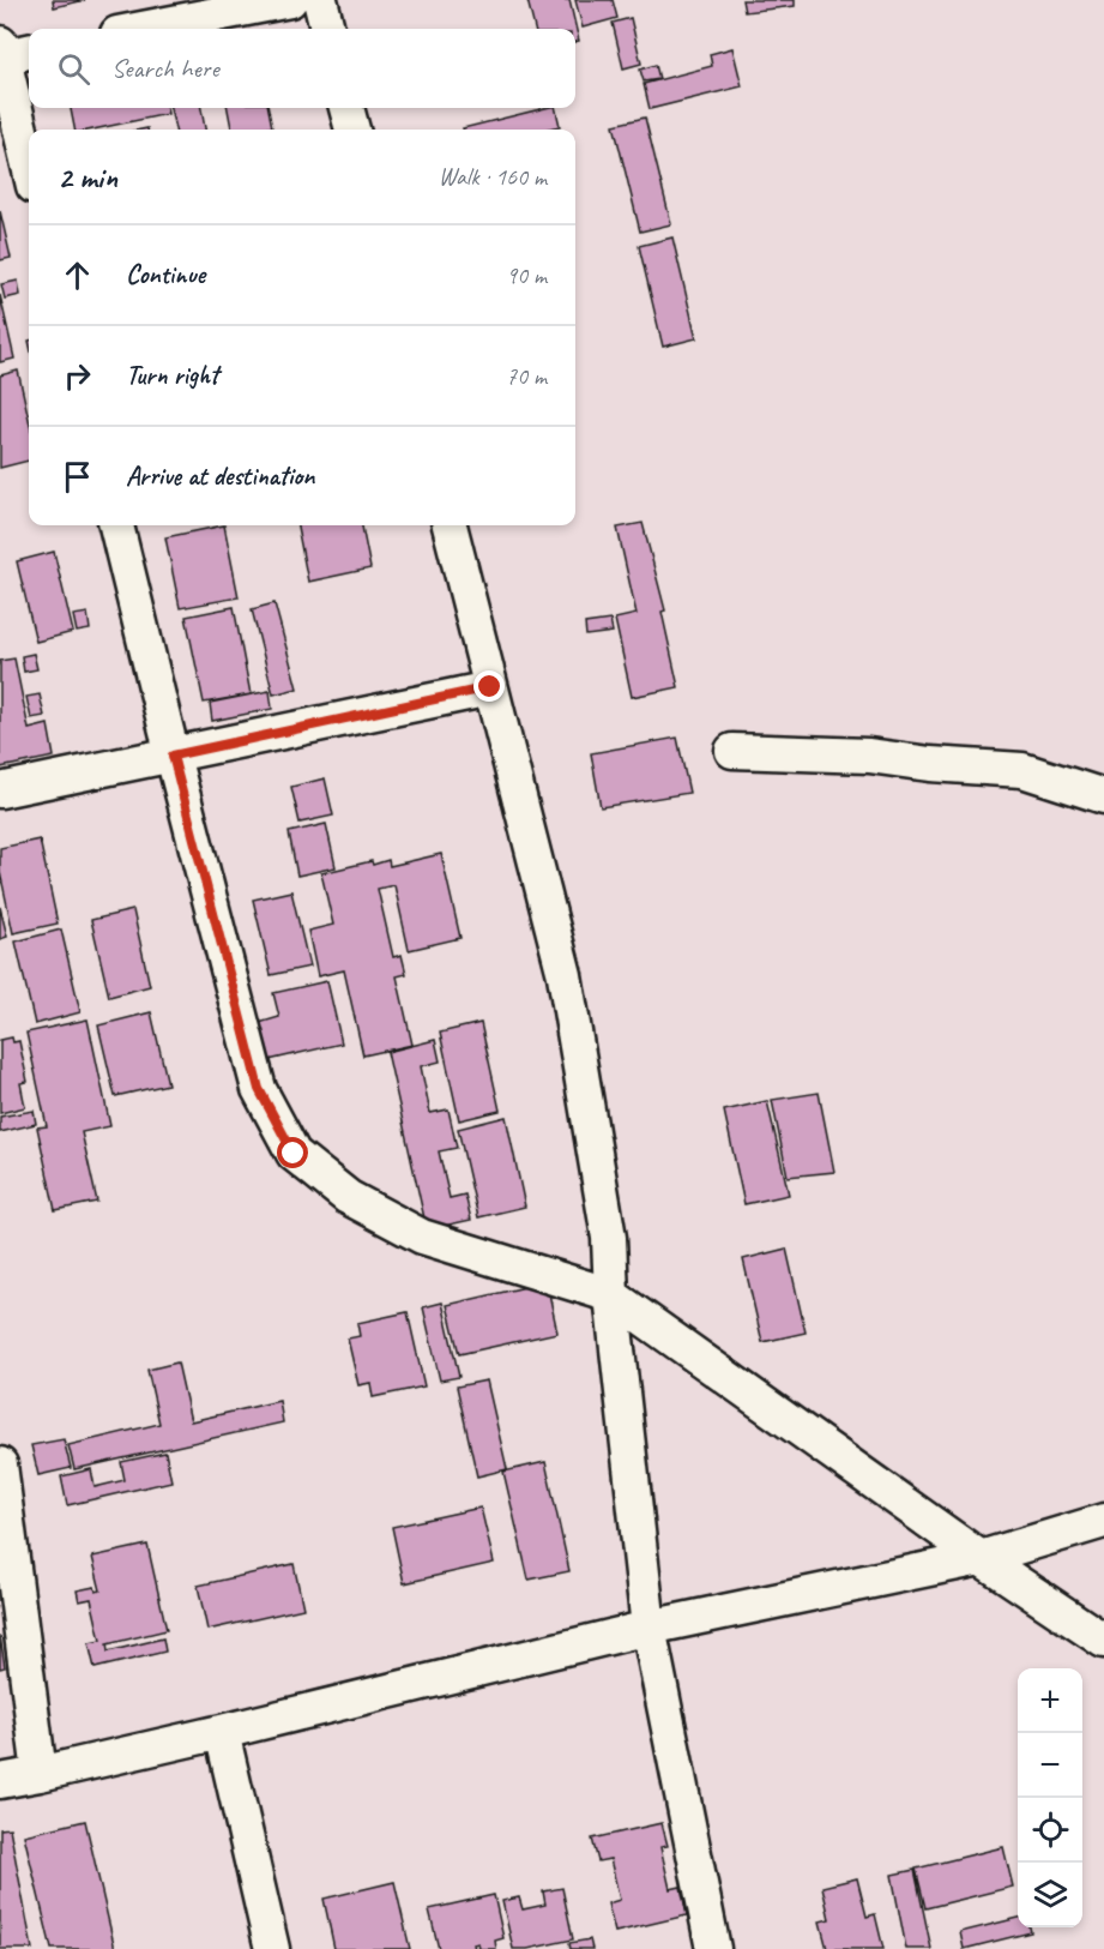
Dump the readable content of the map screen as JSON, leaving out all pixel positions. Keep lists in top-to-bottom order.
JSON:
{
  "page": {
    "search": "Search here",
    "heading": ["2 min", "Walk · 160 m"],
    "list": [
      ["Continue", "90 m"],
      ["Turn right", "70 m"],
      "Arrive at destination"
    ],
    "map_buttons": ["+", "−"]
  }
}
